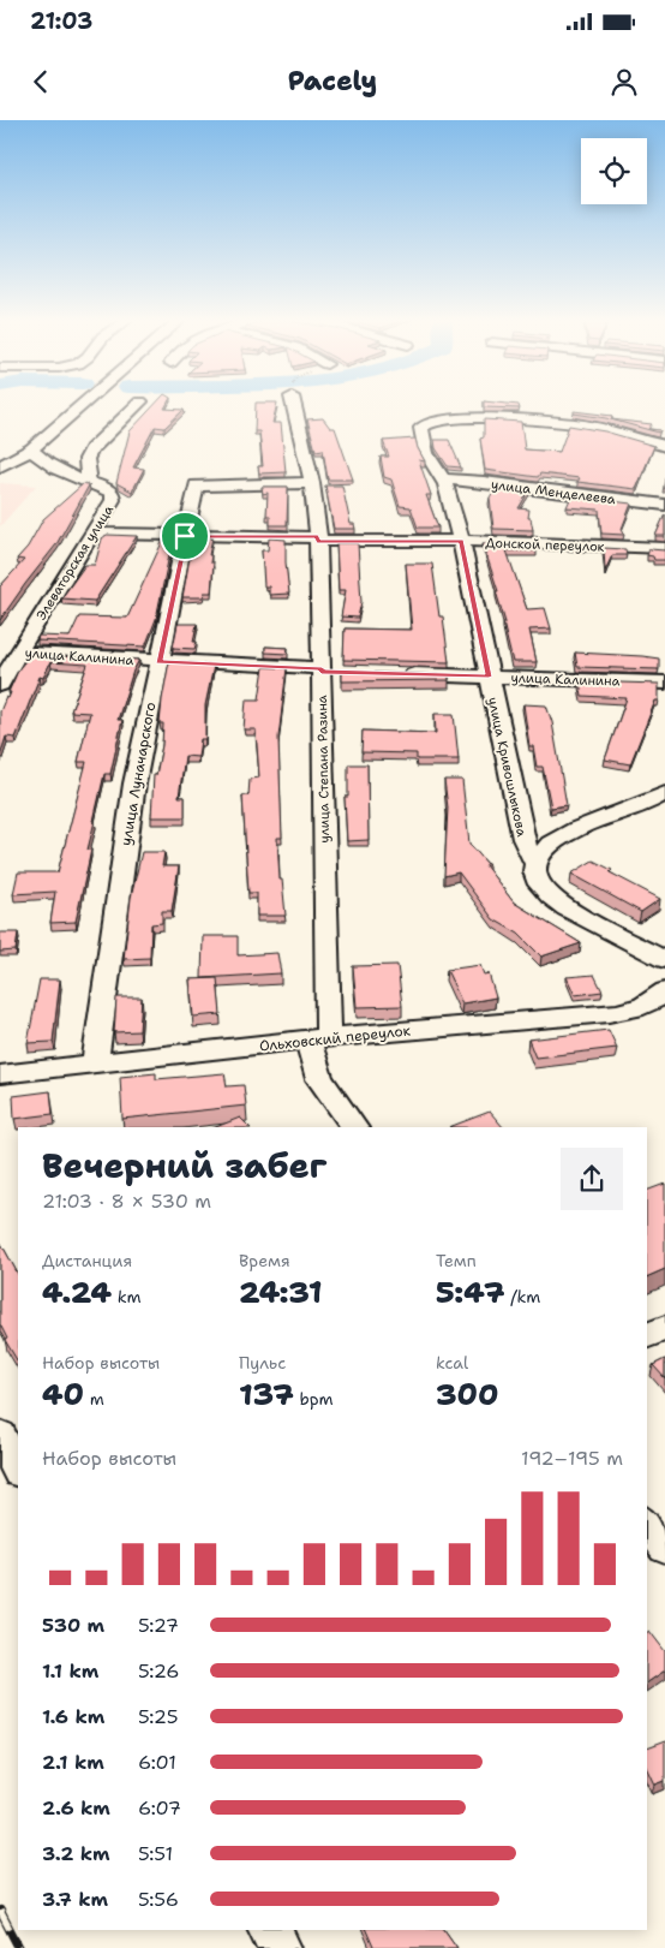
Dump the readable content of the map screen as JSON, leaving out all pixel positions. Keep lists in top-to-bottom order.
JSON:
{
  "streets": {
    "street": [
      "улица Менделеева",
      "Донской переулок",
      "Элеваторская улица",
      "улица Калинина",
      "улица Кривошлыкова",
      "улица Степана Разина",
      "улица Луначарского",
      "Ольховский переулок"
    ]
  },
  "crossings": [
    ["улица Менделеева", "улица Кривошлыкова"],
    ["Донской переулок", "Элеваторская улица"],
    ["Донской переулок", "улица Кривошлыкова"],
    ["Донской переулок", "улица Степана Разина"],
    ["Донской переулок", "улица Луначарского"],
    ["Элеваторская улица", "улица Калинина"],
    ["улица Калинина", "улица Кривошлыкова"],
    ["улица Калинина", "улица Степана Разина"],
    ["улица Калинина", "улица Луначарского"],
    ["улица Степана Разина", "улица Луначарского"],
    ["улица Степана Разина", "Ольховский переулок"],
    ["улица Луначарского", "Ольховский переулок"]
  ],
  "page": {
    "status": "21:03",
    "header": "Pacely",
    "heading": ["Вечерний забег", "21:03 · 8 × 530 m"],
    "stats": [
      ["Дистанция", "4.24 km"],
      ["Время", "24:31"],
      ["Темп", "5:47 /km"],
      ["Набор высоты", "40 m"],
      ["Пульс", "137 bpm"],
      ["kcal", "300"]
    ],
    "chart": ["Набор высоты", "192–195 m"],
    "list": [
      {
        "name": "530 m",
        "note": "5:27"
      },
      {
        "name": "1.1 km",
        "note": "5:26"
      },
      {
        "name": "1.6 km",
        "note": "5:25"
      },
      {
        "name": "2.1 km",
        "note": "6:01"
      },
      {
        "name": "2.6 km",
        "note": "6:07"
      },
      {
        "name": "3.2 km",
        "note": "5:51"
      },
      {
        "name": "3.7 km",
        "note": "5:56"
      }
    ]
  }
}
